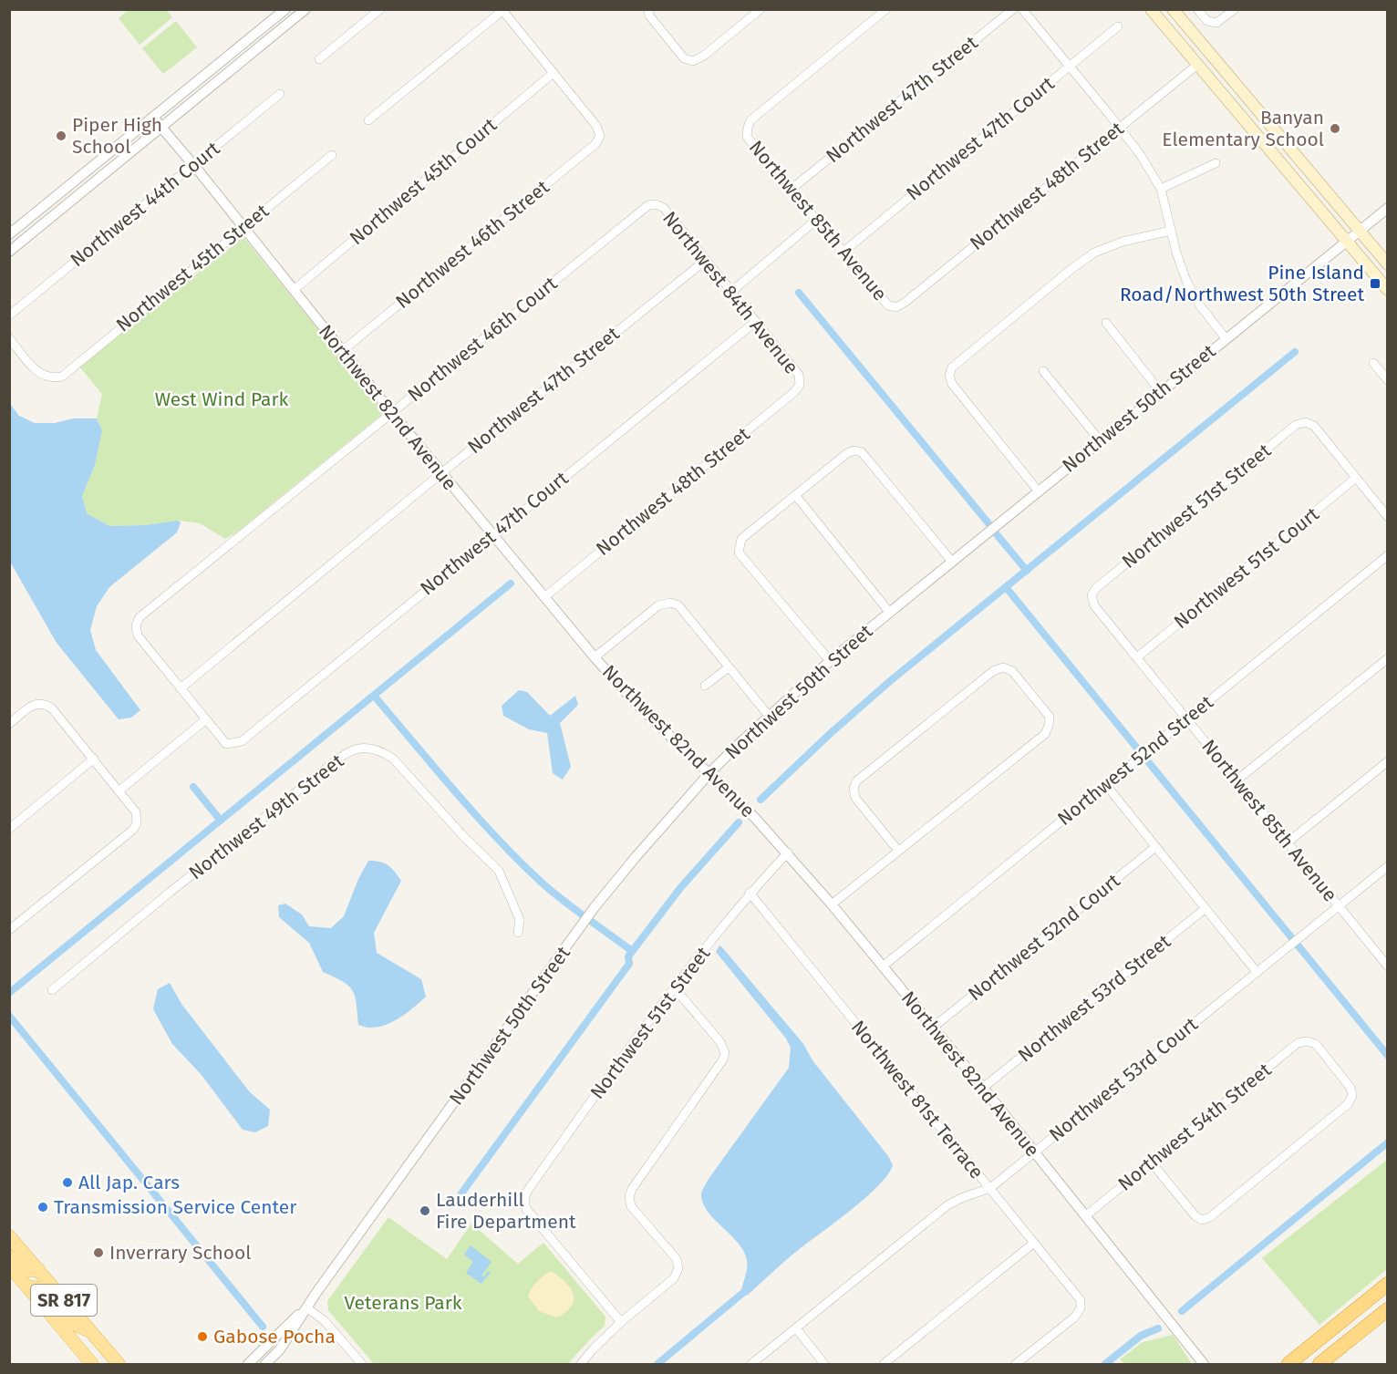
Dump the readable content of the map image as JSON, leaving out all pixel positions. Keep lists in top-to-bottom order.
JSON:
{
  "streets": {
    "main road": ["SR 817"],
    "street": [
      "Northwest 47th Street",
      "Northwest 47th Court",
      "Northwest 45th Court",
      "Northwest 48th Street",
      "Northwest 44th Court",
      "Northwest 85th Avenue",
      "Northwest 46th Street",
      "Northwest 45th Street",
      "Northwest 84th Avenue",
      "Northwest 46th Court",
      "Northwest 82nd Avenue",
      "Northwest 50th Street",
      "Northwest 51st Street",
      "Northwest 51st Court",
      "Northwest 52nd Street",
      "Northwest 49th Street",
      "Northwest 52nd Court",
      "Northwest 53rd Street",
      "Northwest 53rd Court",
      "Northwest 81st Terrace",
      "Northwest 54th Street"
    ]
  },
  "crossings": [
    ["Northwest 47th Street", "Northwest 85th Avenue"],
    ["Northwest 47th Street", "Northwest 84th Avenue"],
    ["Northwest 47th Street", "Northwest 46th Court"],
    ["Northwest 47th Street", "Northwest 82nd Avenue"],
    ["Northwest 47th Court", "Northwest 85th Avenue"],
    ["Northwest 47th Court", "Northwest 84th Avenue"],
    ["Northwest 47th Court", "Northwest 82nd Avenue"],
    ["Northwest 45th Court", "Northwest 46th Street"],
    ["Northwest 45th Court", "Northwest 82nd Avenue"],
    ["Northwest 48th Street", "Northwest 85th Avenue"],
    ["Northwest 48th Street", "Northwest 84th Avenue"],
    ["Northwest 48th Street", "Northwest 82nd Avenue"],
    ["Northwest 44th Court", "Northwest 82nd Avenue"],
    ["Northwest 85th Avenue", "Northwest 51st Street"],
    ["Northwest 85th Avenue", "Northwest 51st Court"],
    ["Northwest 85th Avenue", "Northwest 52nd Street"],
    ["Northwest 85th Avenue", "Northwest 53rd Court"],
    ["Northwest 46th Street", "Northwest 82nd Avenue"],
    ["Northwest 45th Street", "Northwest 82nd Avenue"],
    ["Northwest 84th Avenue", "Northwest 46th Court"],
    ["Northwest 46th Court", "Northwest 82nd Avenue"],
    ["Northwest 82nd Avenue", "Northwest 50th Street"],
    ["Northwest 82nd Avenue", "Northwest 51st Street"],
    ["Northwest 82nd Avenue", "Northwest 52nd Street"],
    ["Northwest 82nd Avenue", "Northwest 52nd Court"],
    ["Northwest 82nd Avenue", "Northwest 53rd Street"],
    ["Northwest 82nd Avenue", "Northwest 53rd Court"],
    ["Northwest 82nd Avenue", "Northwest 54th Street"],
    ["Northwest 51st Street", "Northwest 51st Court"],
    ["Northwest 51st Street", "Northwest 81st Terrace"],
    ["Northwest 53rd Court", "Northwest 81st Terrace"]
  ],
  "parks": ["West Wind Park", "Veterans Park"],
  "places": {
    "other": [
      "Banyan Elementary School",
      "Piper High School",
      "All Jap. Cars",
      "Transmission Service Center",
      "Lauderhill Fire Department",
      "Inverrary School",
      "Gabose Pocha"
    ],
    "transit": ["Pine Island Road/Northwest 50th Street"]
  }
}
